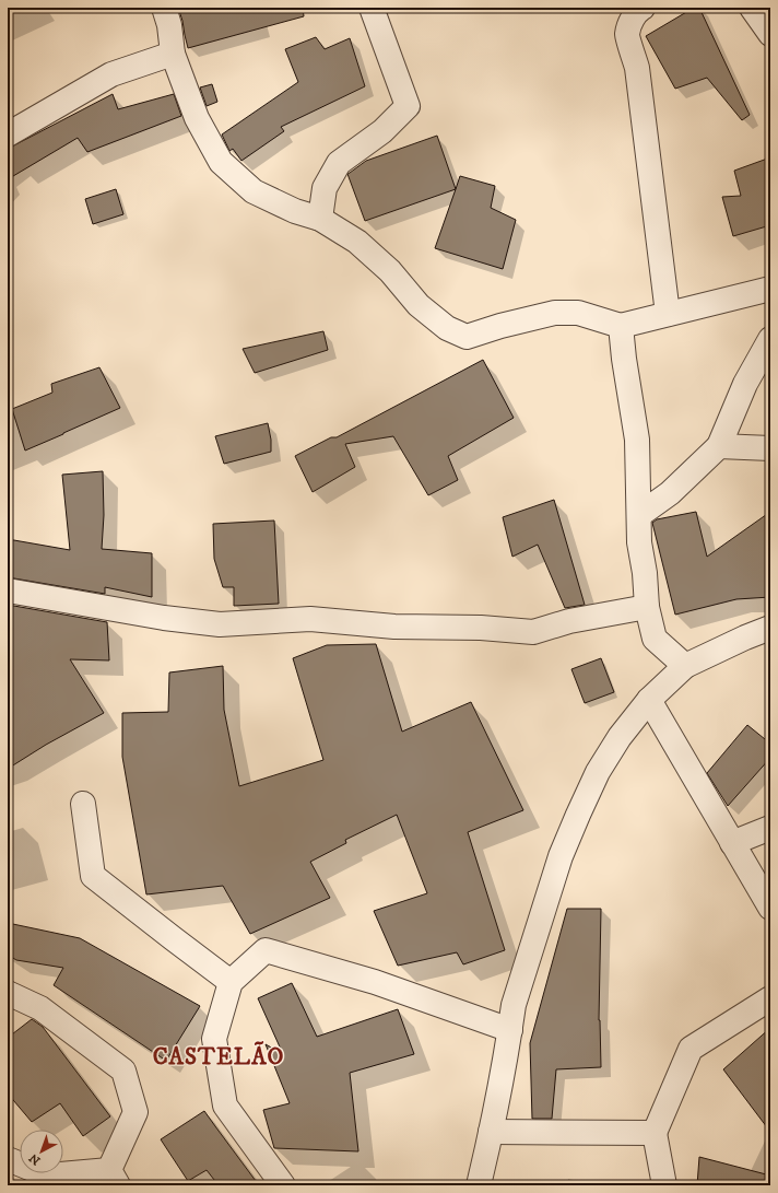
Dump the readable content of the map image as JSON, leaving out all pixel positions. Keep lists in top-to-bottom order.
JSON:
{
  "districts": ["CASTELÃO"],
  "north": "bottom left"
}
